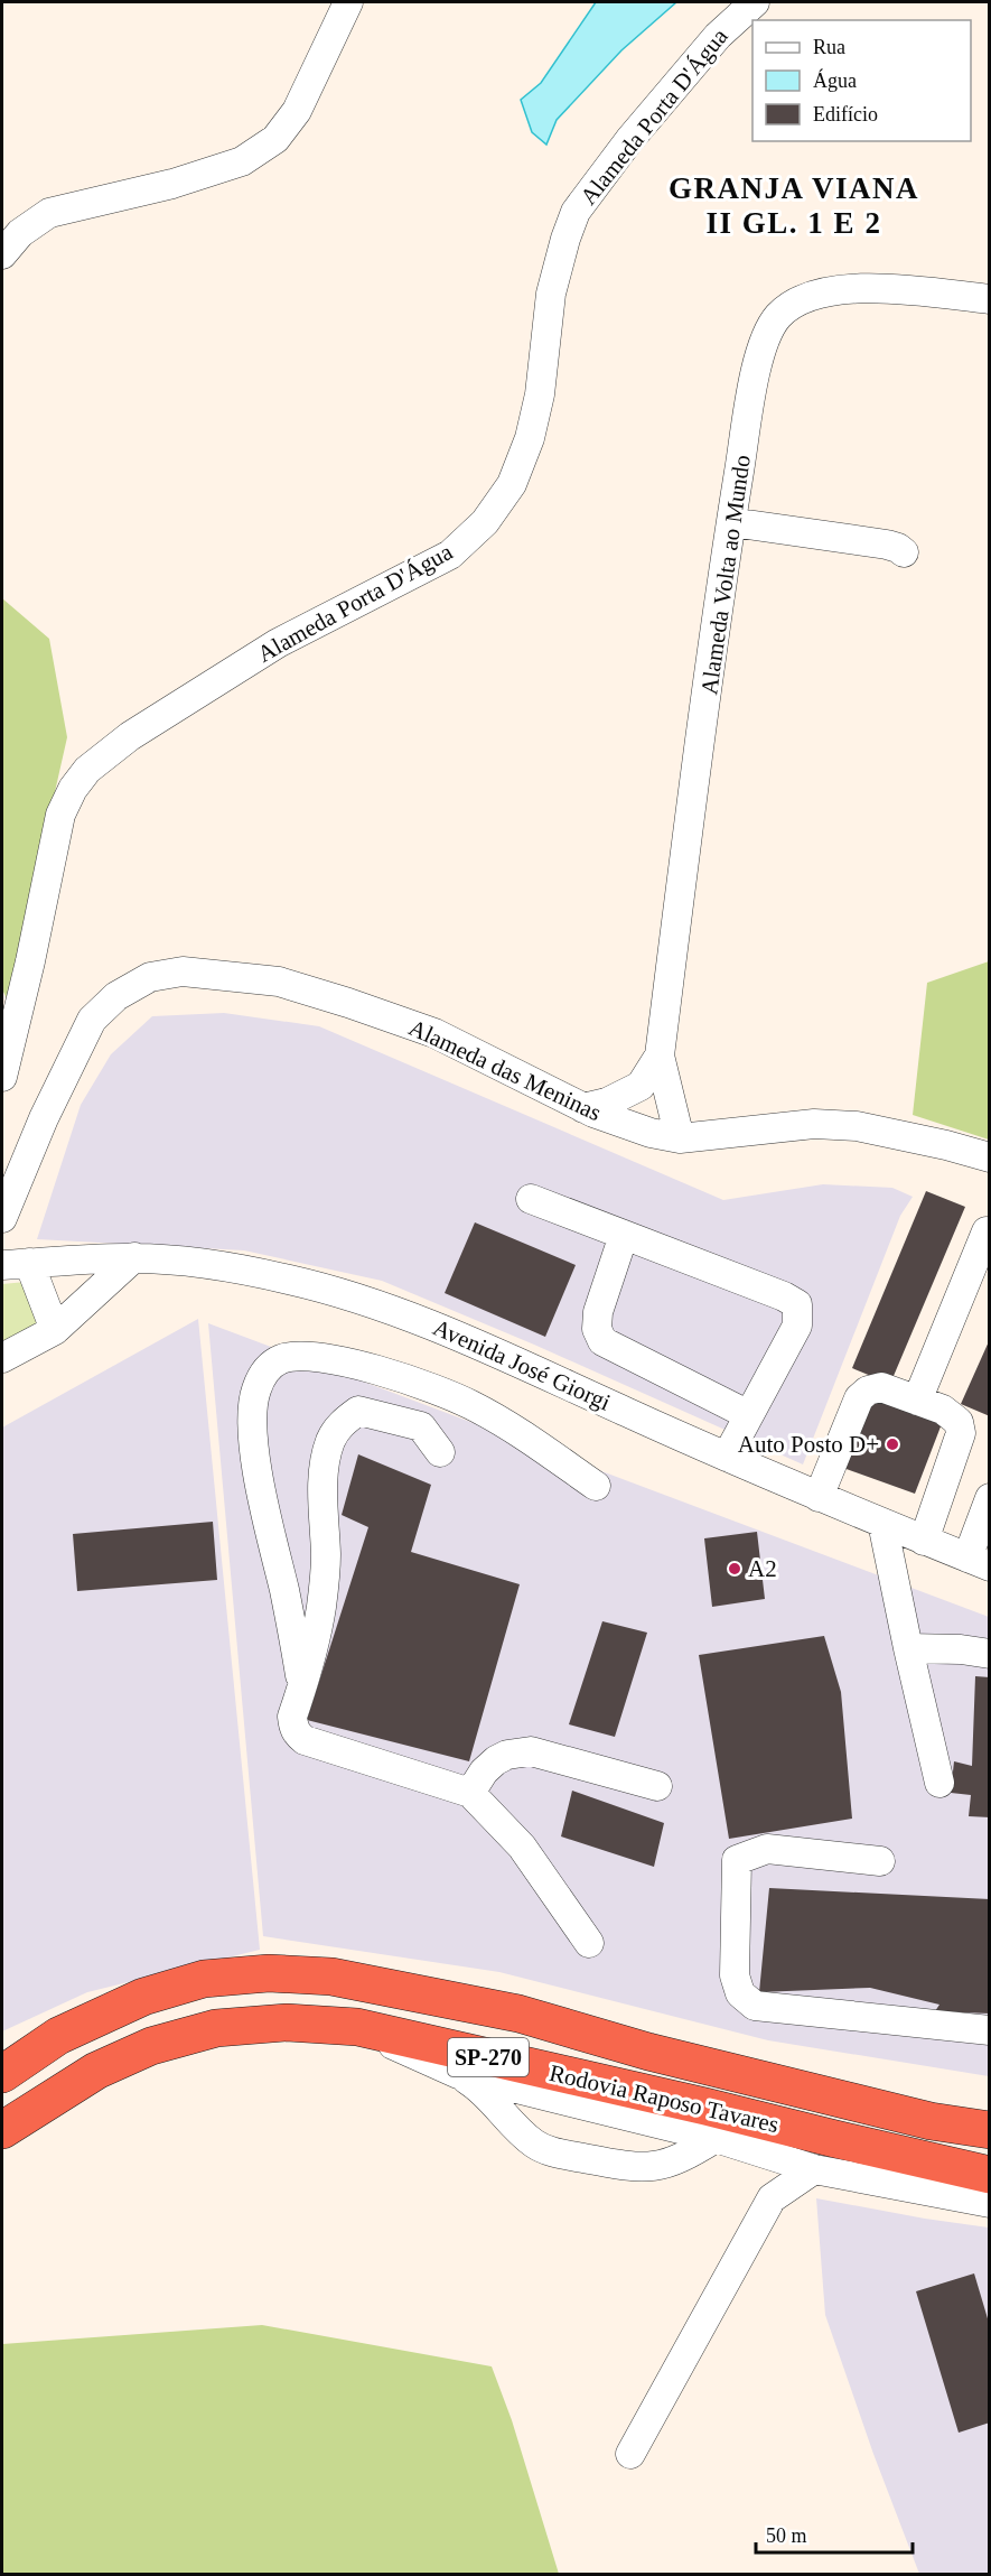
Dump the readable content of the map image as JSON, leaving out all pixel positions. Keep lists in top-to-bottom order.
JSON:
{
  "streets": {
    "highway": ["SP-270", "Rodovia Raposo Tavares"],
    "street": [
      "Alameda Porta D'Água",
      "Alameda Volta ao Mundo",
      "Alameda das Meninas",
      "Avenida José Giorgi"
    ]
  },
  "crossings": [
    ["Alameda Volta ao Mundo", "Alameda das Meninas"]
  ],
  "districts": ["GRANJA VIANA II GL. 1 E 2"],
  "places": ["Auto Posto D+", "A2"],
  "legend": ["Rua", "Água", "Edifício"],
  "scale_bar": "50 m"
}
